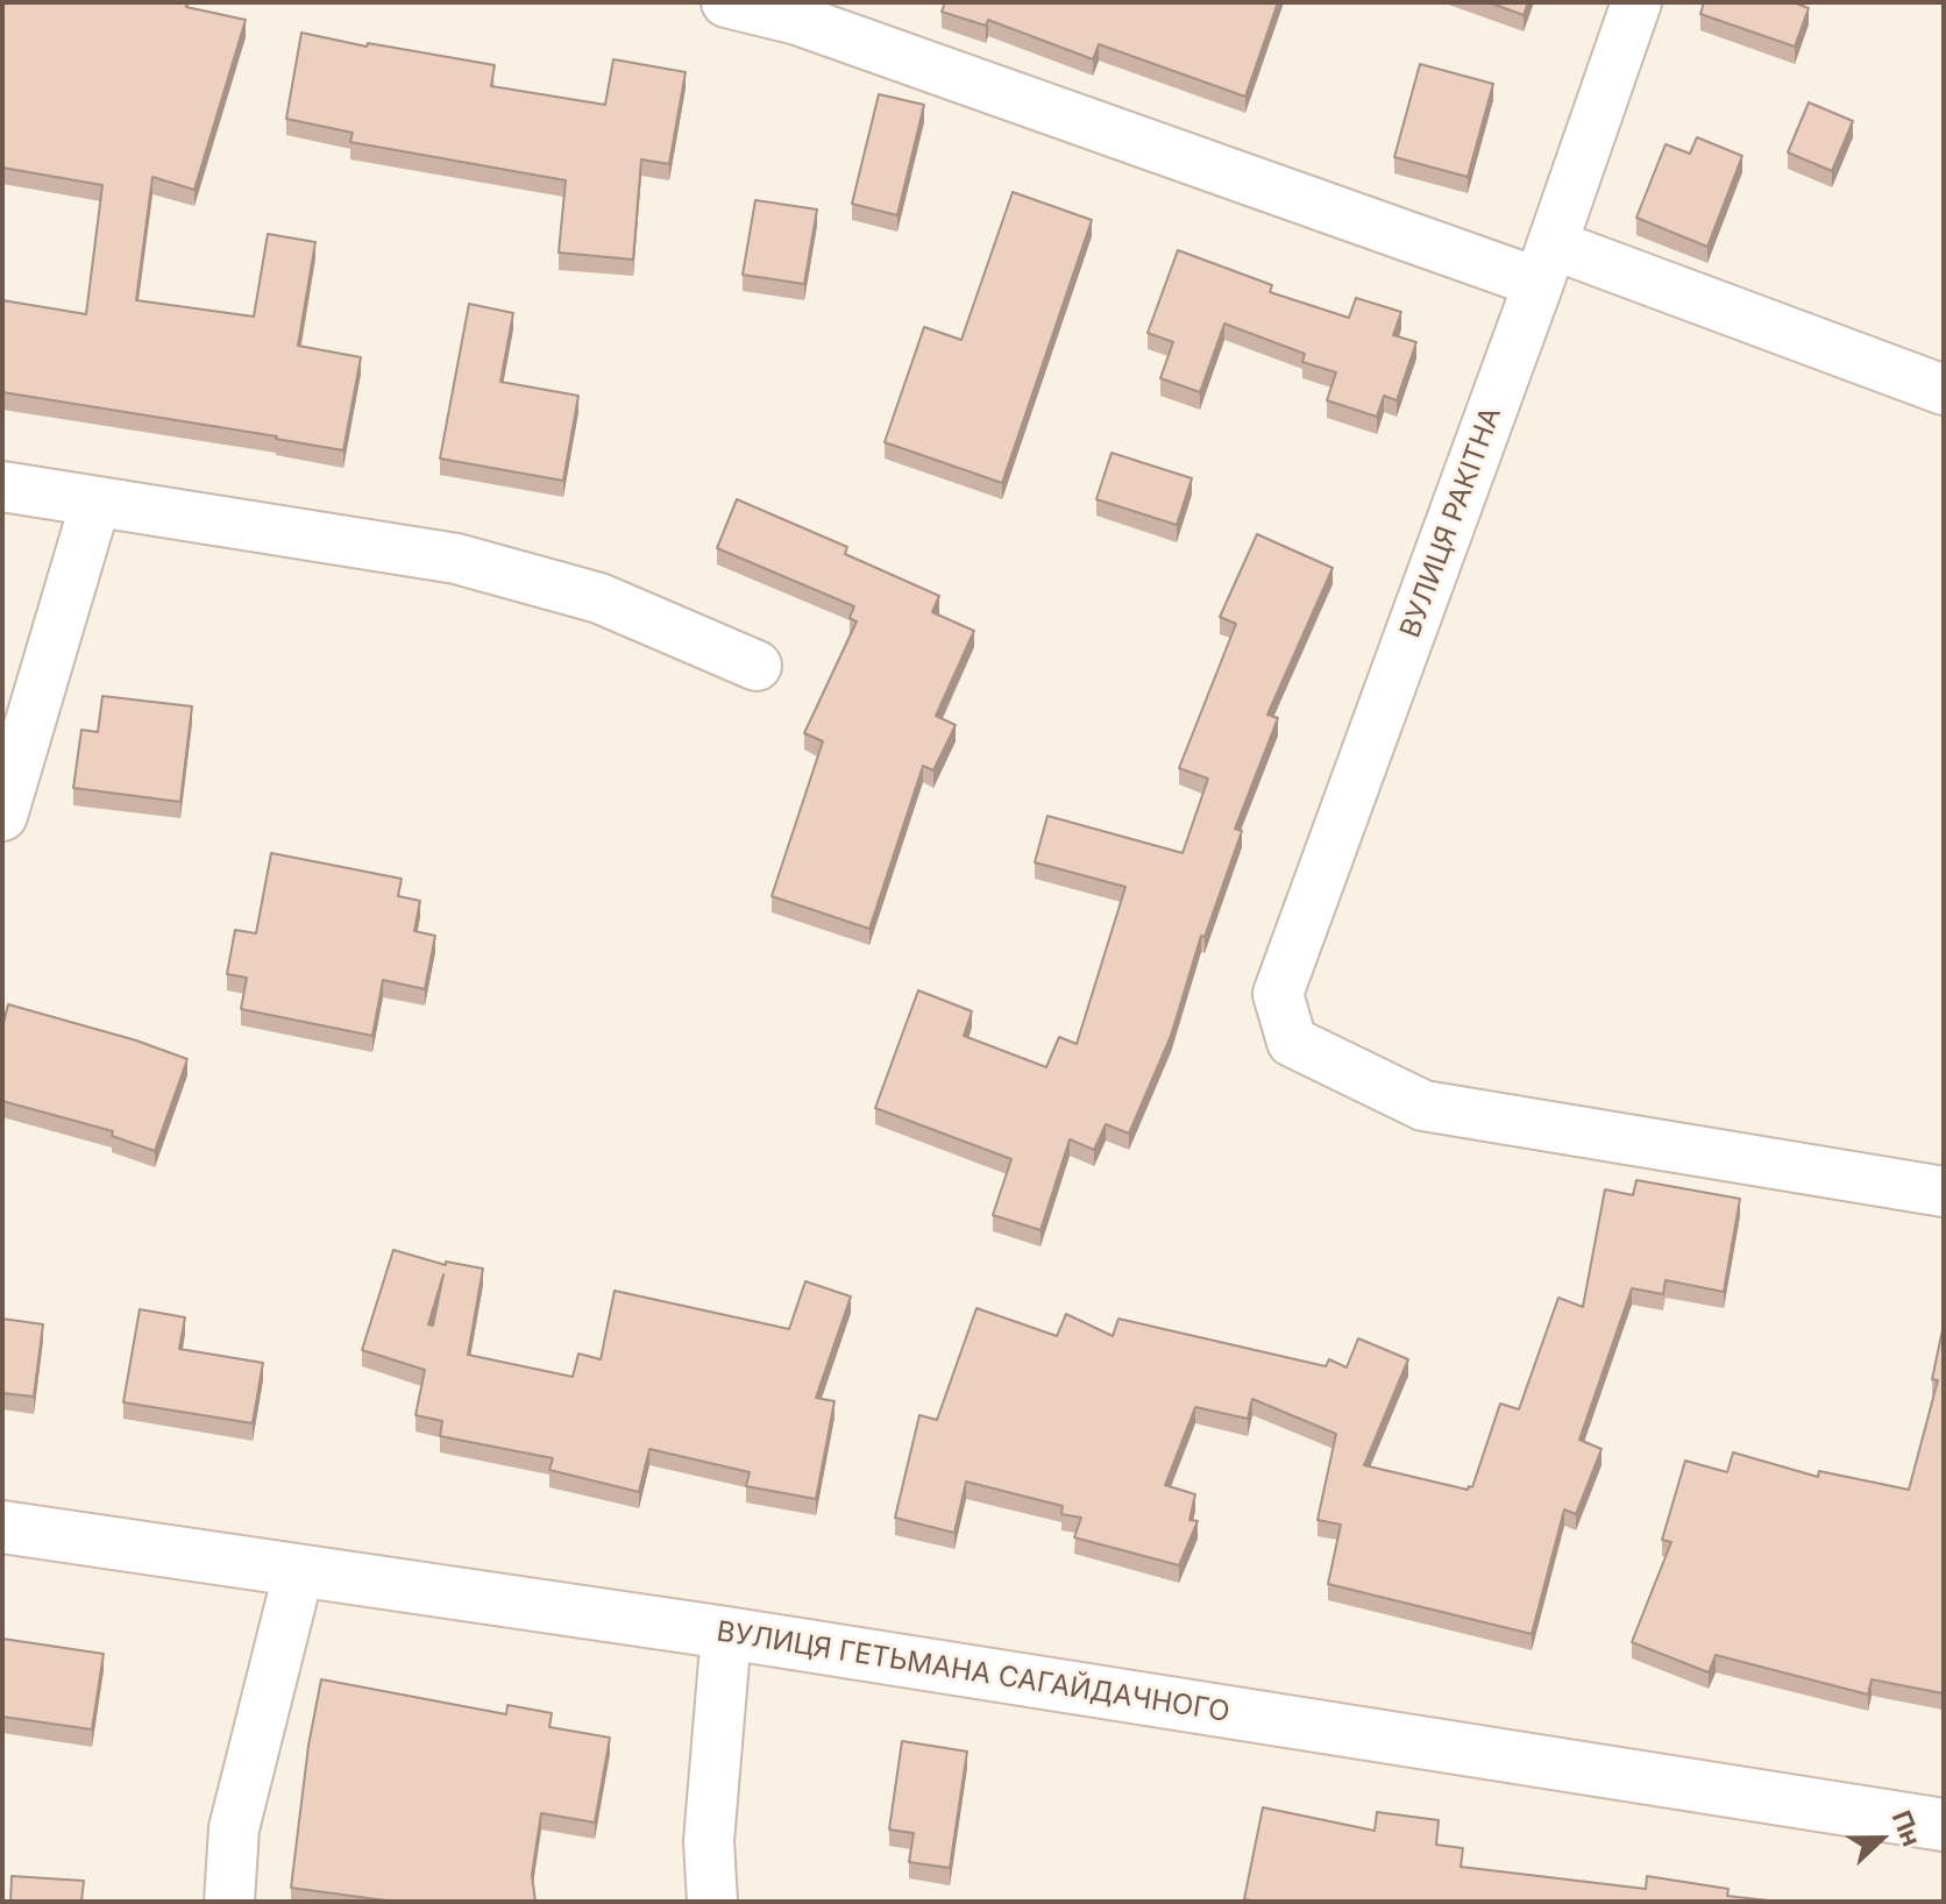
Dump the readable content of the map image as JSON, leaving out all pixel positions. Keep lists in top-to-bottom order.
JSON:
{
  "streets": {
    "main road": ["ВУЛИЦЯ ГЕТЬМАНА САГАЙДАЧНОГО"],
    "street": ["ВУЛИЦЯ РАКІТНА"]
  },
  "north": "right"
}
